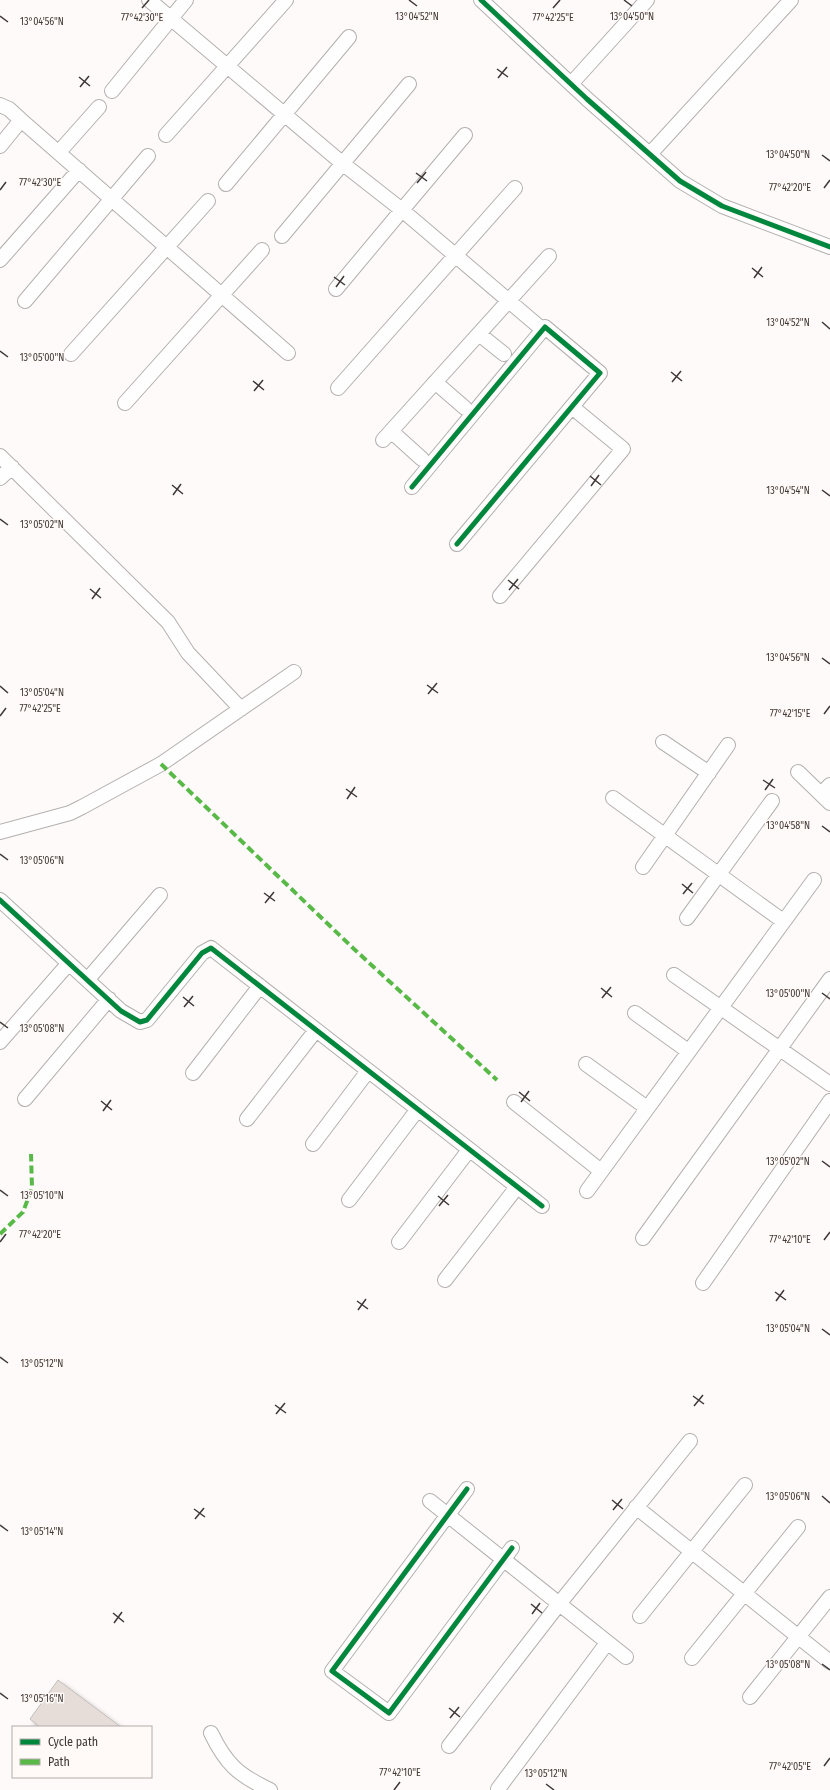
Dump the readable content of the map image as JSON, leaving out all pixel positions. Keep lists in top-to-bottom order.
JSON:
{
  "legend": ["Cycle path", "Path"],
  "coordinates": [
    "13°04'52\"N",
    "13°04'50\"N",
    "77°42'30\"E",
    "77°42'25\"E",
    "13°04'56\"N",
    "77°42'20\"E",
    "13°05'00\"N",
    "13°04'54\"N",
    "13°05'02\"N",
    "13°05'04\"N",
    "77°42'15\"E",
    "13°04'58\"N",
    "13°05'06\"N",
    "13°05'08\"N",
    "13°05'10\"N",
    "77°42'10\"E",
    "13°05'12\"N",
    "13°05'14\"N",
    "13°05'16\"N",
    "77°42'05\"E"
  ]
}
